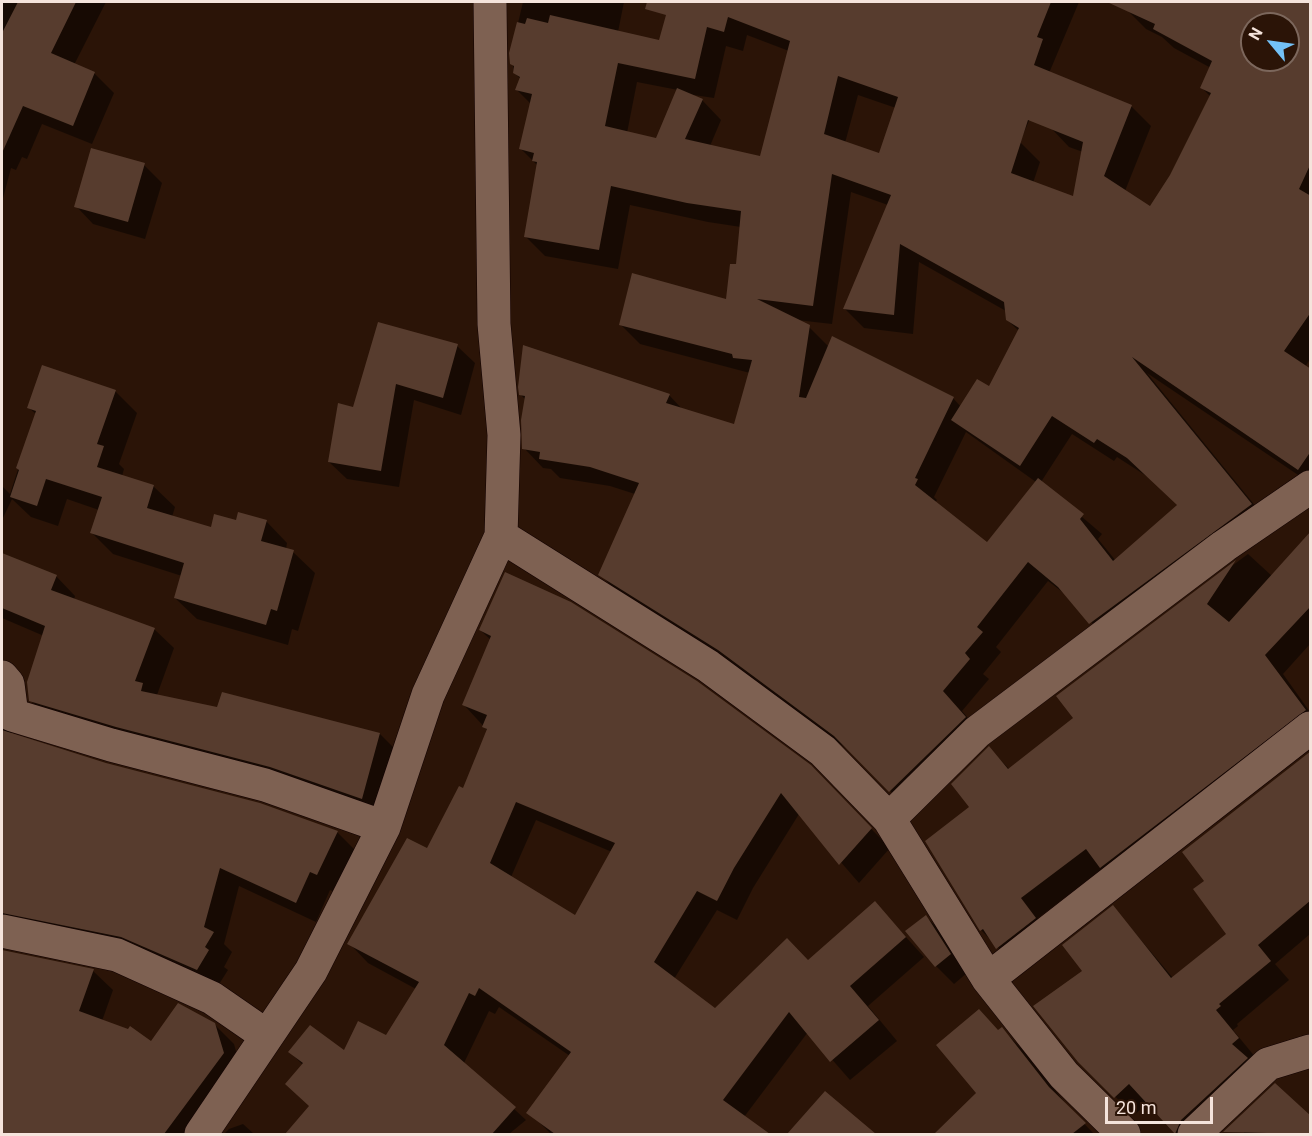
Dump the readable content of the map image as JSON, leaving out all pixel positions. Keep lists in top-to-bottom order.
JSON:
{
  "scale_bar": "20 m",
  "north": "top left"
}
